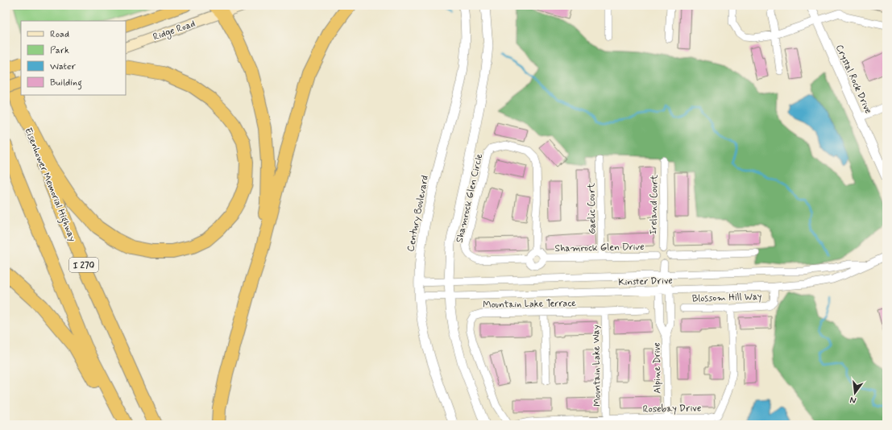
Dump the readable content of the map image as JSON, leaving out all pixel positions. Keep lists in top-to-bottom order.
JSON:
{
  "streets": {
    "highway": ["Ridge Road", "Eisenhower Memorial Highway", "I 270"],
    "street": [
      "Crystal Rock Drive",
      "Shamrock Glen Circle",
      "Ireland Court",
      "Gaelic Court",
      "Century Boulevard",
      "Shamrock Glen Drive",
      "Kinster Drive",
      "Blossom Hill Way",
      "Mountain Lake Terrace",
      "Mountain Lake Way",
      "Alpine Drive",
      "Rosebay Drive"
    ]
  },
  "crossings": [
    ["Shamrock Glen Circle", "Shamrock Glen Drive"],
    ["Ireland Court", "Shamrock Glen Drive"],
    ["Gaelic Court", "Shamrock Glen Drive"],
    ["Century Boulevard", "Kinster Drive"],
    ["Kinster Drive", "Blossom Hill Way"],
    ["Kinster Drive", "Alpine Drive"],
    ["Blossom Hill Way", "Rosebay Drive"],
    ["Mountain Lake Terrace", "Mountain Lake Way"],
    ["Mountain Lake Way", "Rosebay Drive"],
    ["Alpine Drive", "Rosebay Drive"]
  ],
  "legend": [
    "Road",
    "Park",
    "Water",
    "Building"
  ],
  "north": "bottom"
}
